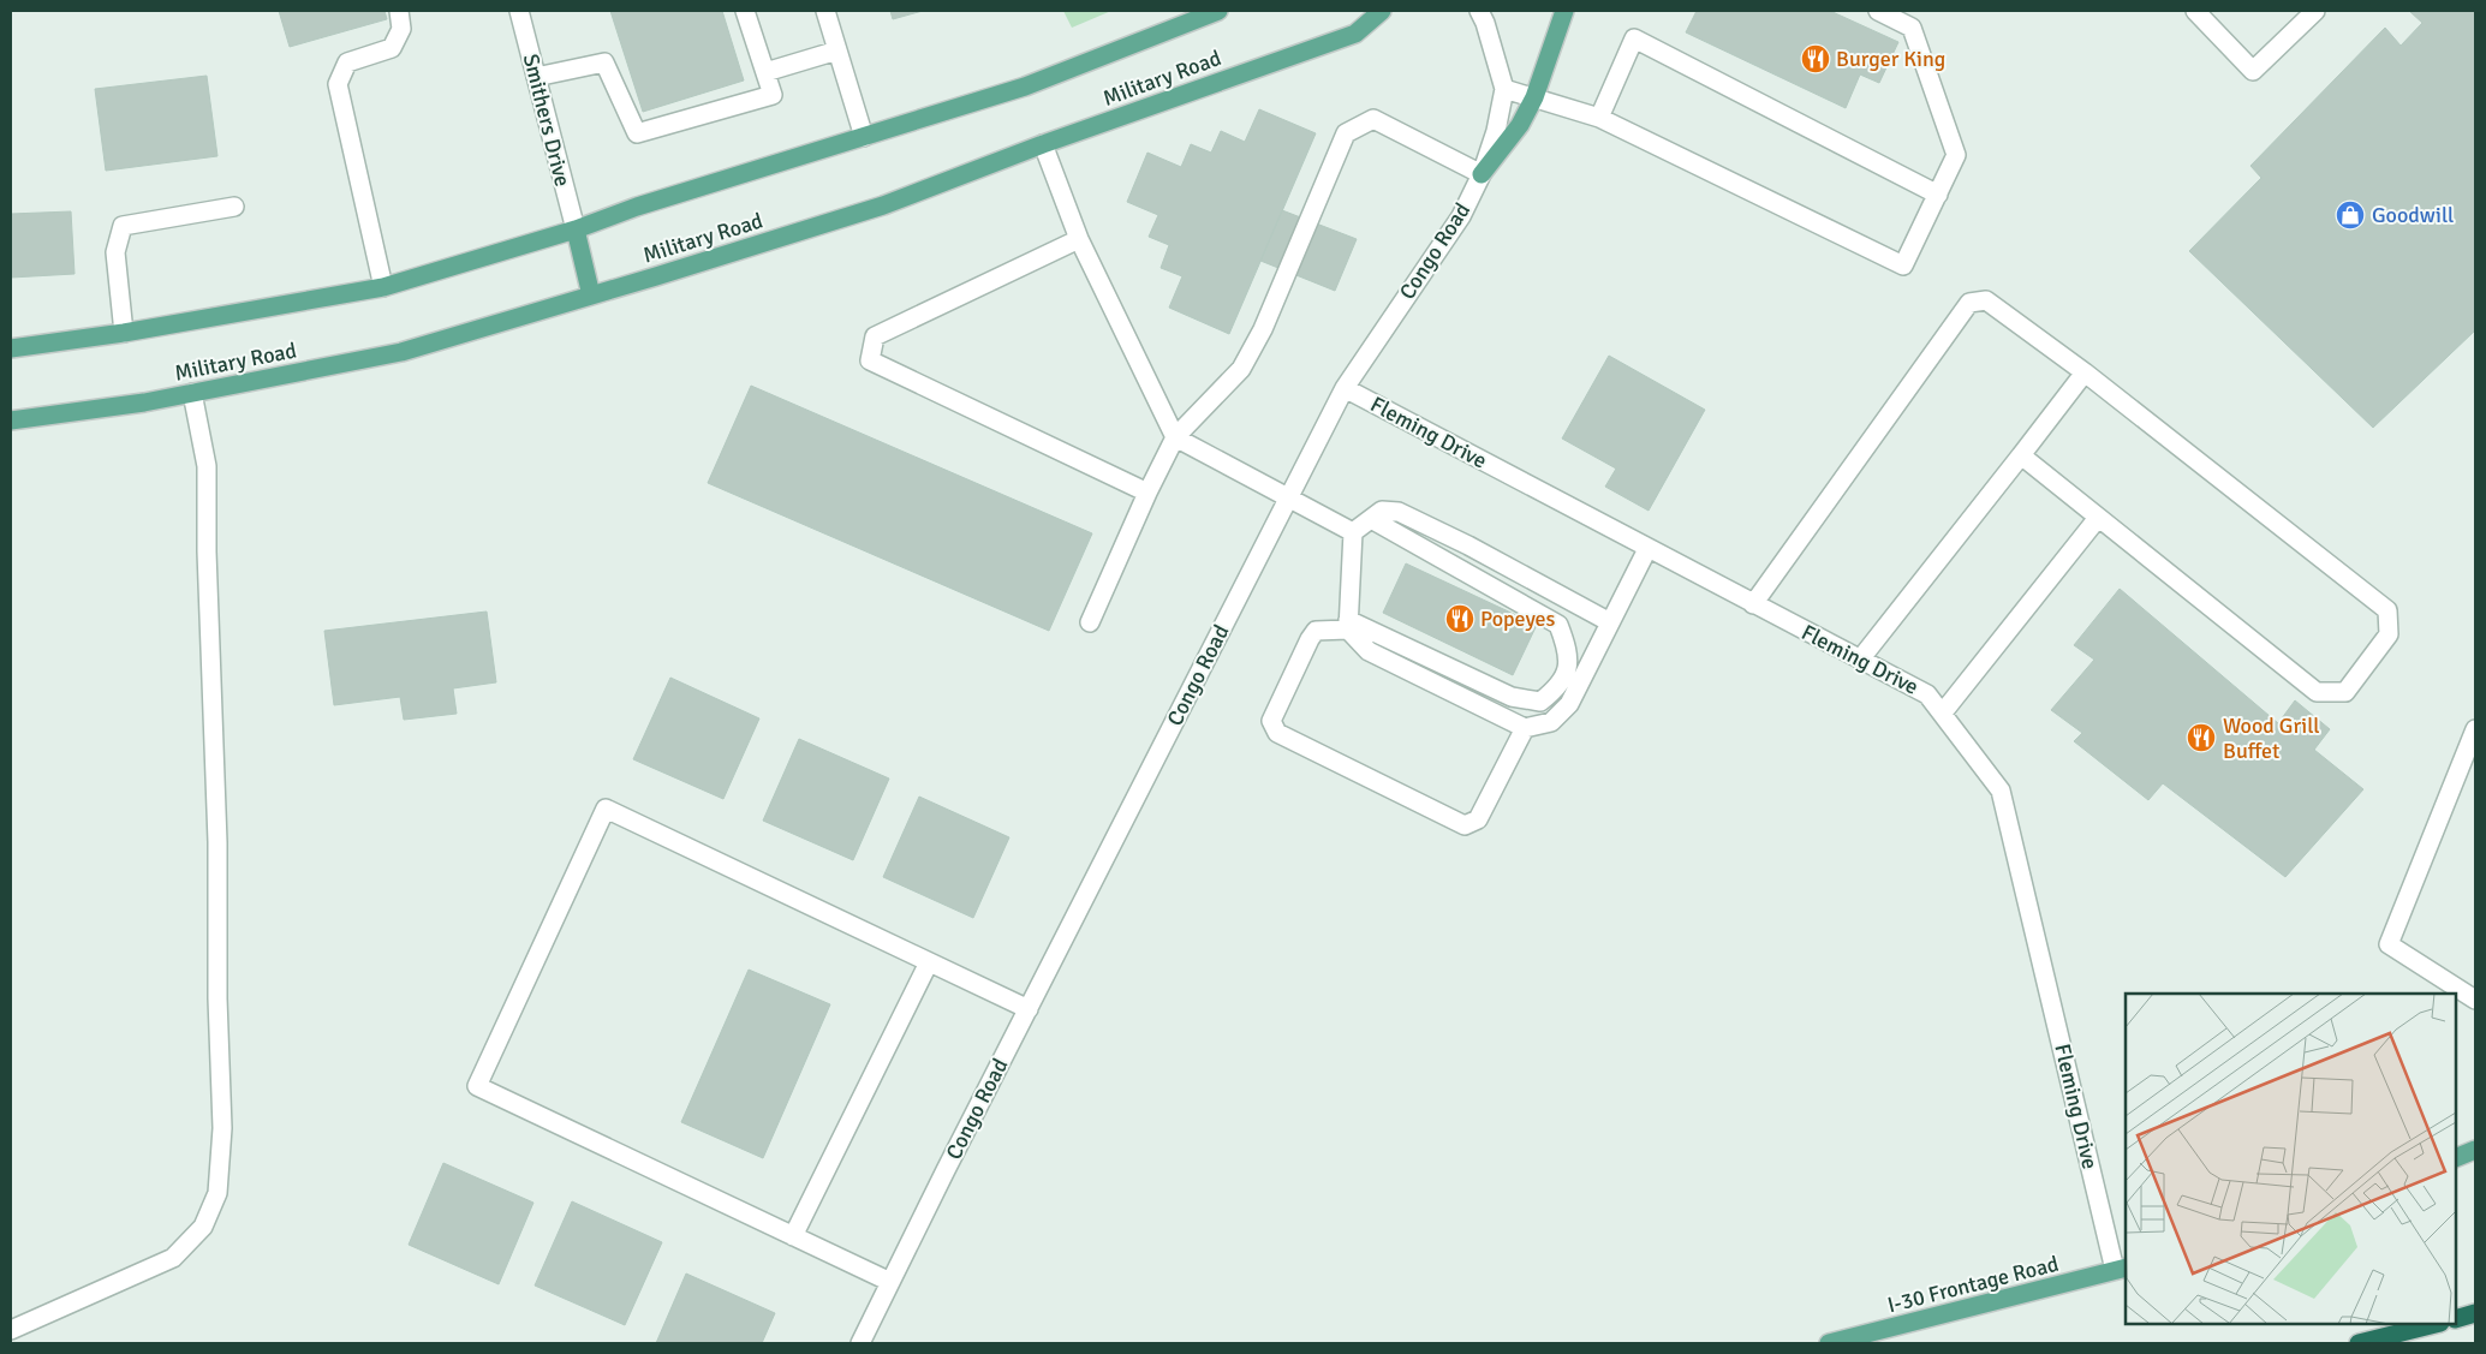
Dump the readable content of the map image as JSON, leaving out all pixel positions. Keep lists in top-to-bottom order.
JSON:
{
  "streets": {
    "main road": ["Military Road", "I-30 Frontage Road"],
    "street": ["Smithers Drive", "Congo Road", "Fleming Drive"]
  },
  "crossings": [
    ["Military Road", "Smithers Drive"],
    ["Congo Road", "Fleming Drive"],
    ["Fleming Drive", "I-30 Frontage Road"]
  ],
  "places": {
    "restaurant": ["Burger King", "Popeyes", "Wood Grill Buffet"],
    "shop": ["Goodwill"]
  }
}
